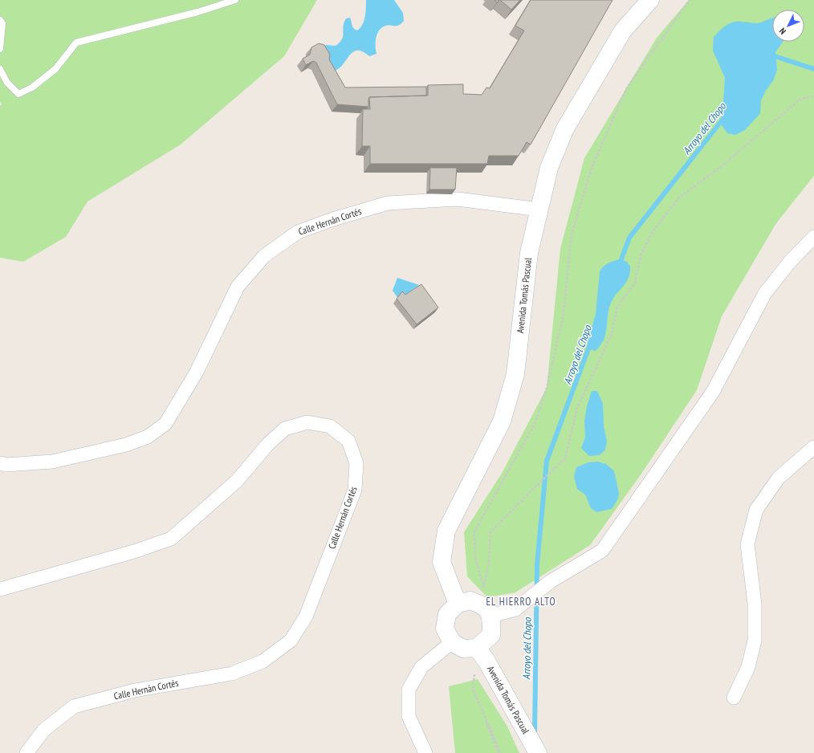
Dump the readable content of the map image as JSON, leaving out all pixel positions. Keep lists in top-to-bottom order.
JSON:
{
  "streets": {
    "street": ["Calle Hernán Cortés", "Avenida Tomás Pascual"]
  },
  "crossings": [
    ["Calle Hernán Cortés", "Avenida Tomás Pascual"]
  ],
  "districts": ["EL HIERRO ALTO"],
  "water": ["Arroyo del Chopo"],
  "north": "bottom left"
}
